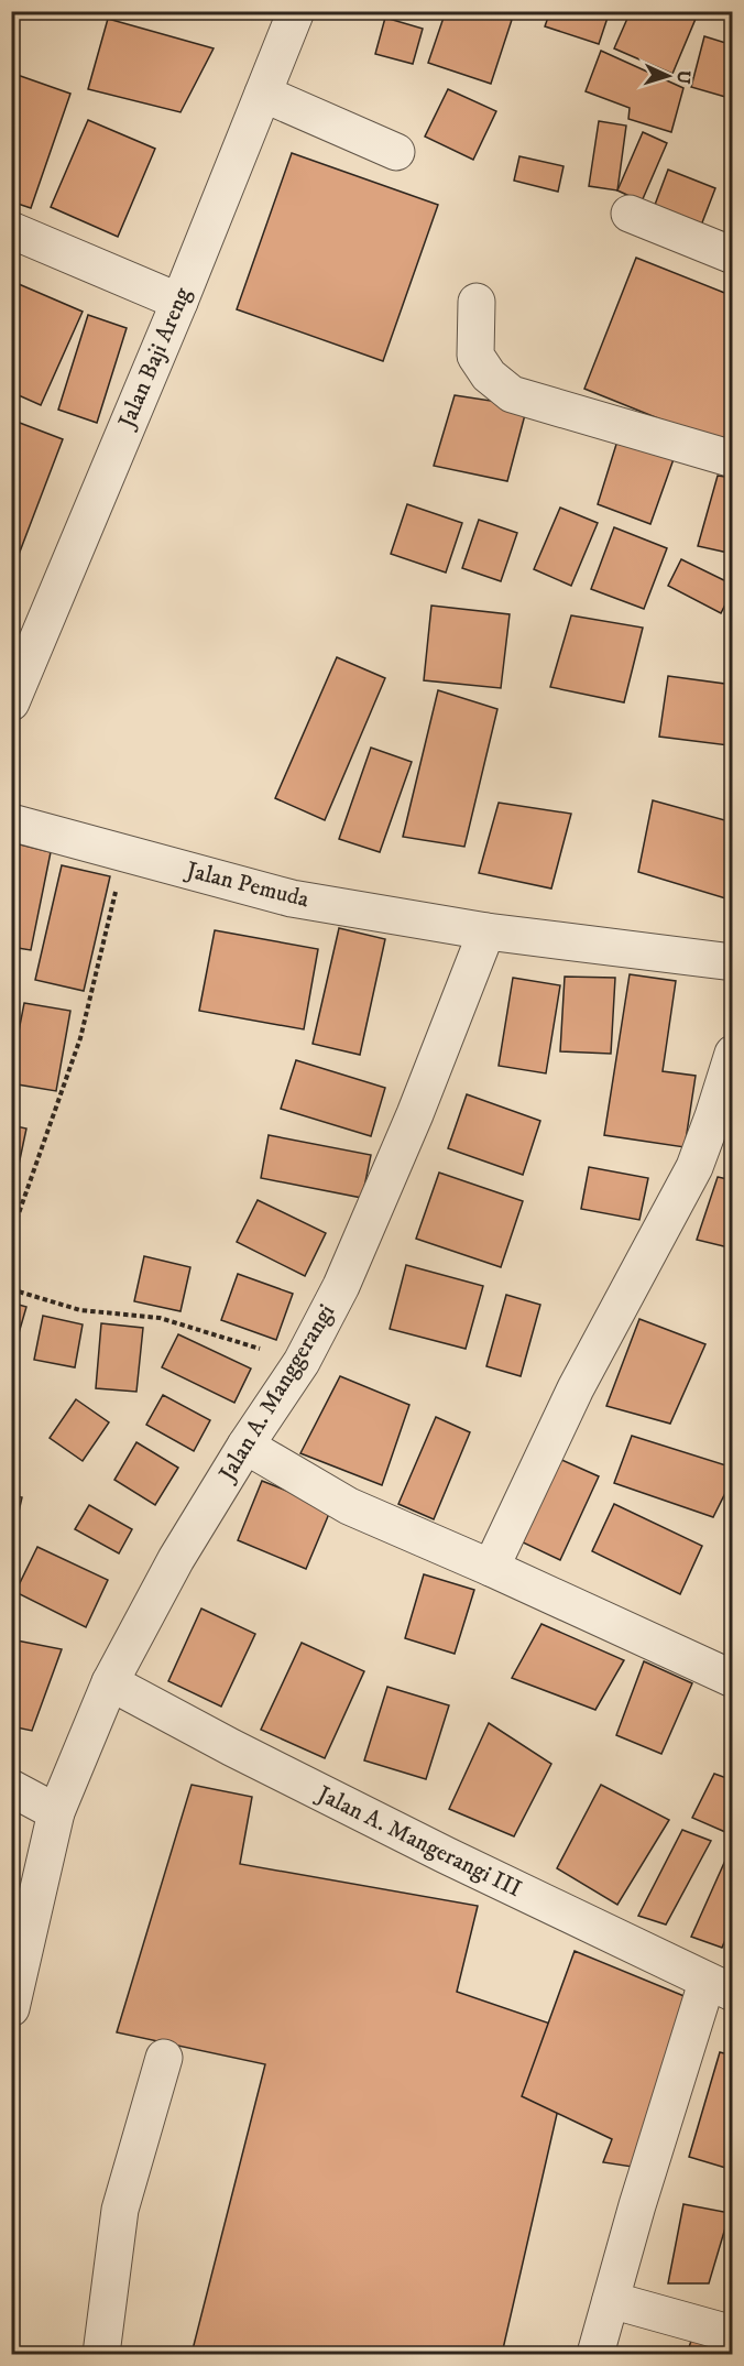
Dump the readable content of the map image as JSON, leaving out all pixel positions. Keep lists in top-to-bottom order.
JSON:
{
  "streets": {
    "street": [
      "Jalan Baji Areng",
      "Jalan Pemuda",
      "Jalan A. Manggerangi",
      "Jalan A. Mangerangi III"
    ]
  },
  "crossings": [
    ["Jalan Pemuda", "Jalan A. Manggerangi"],
    ["Jalan A. Manggerangi", "Jalan A. Mangerangi III"]
  ],
  "north": "right"
}
